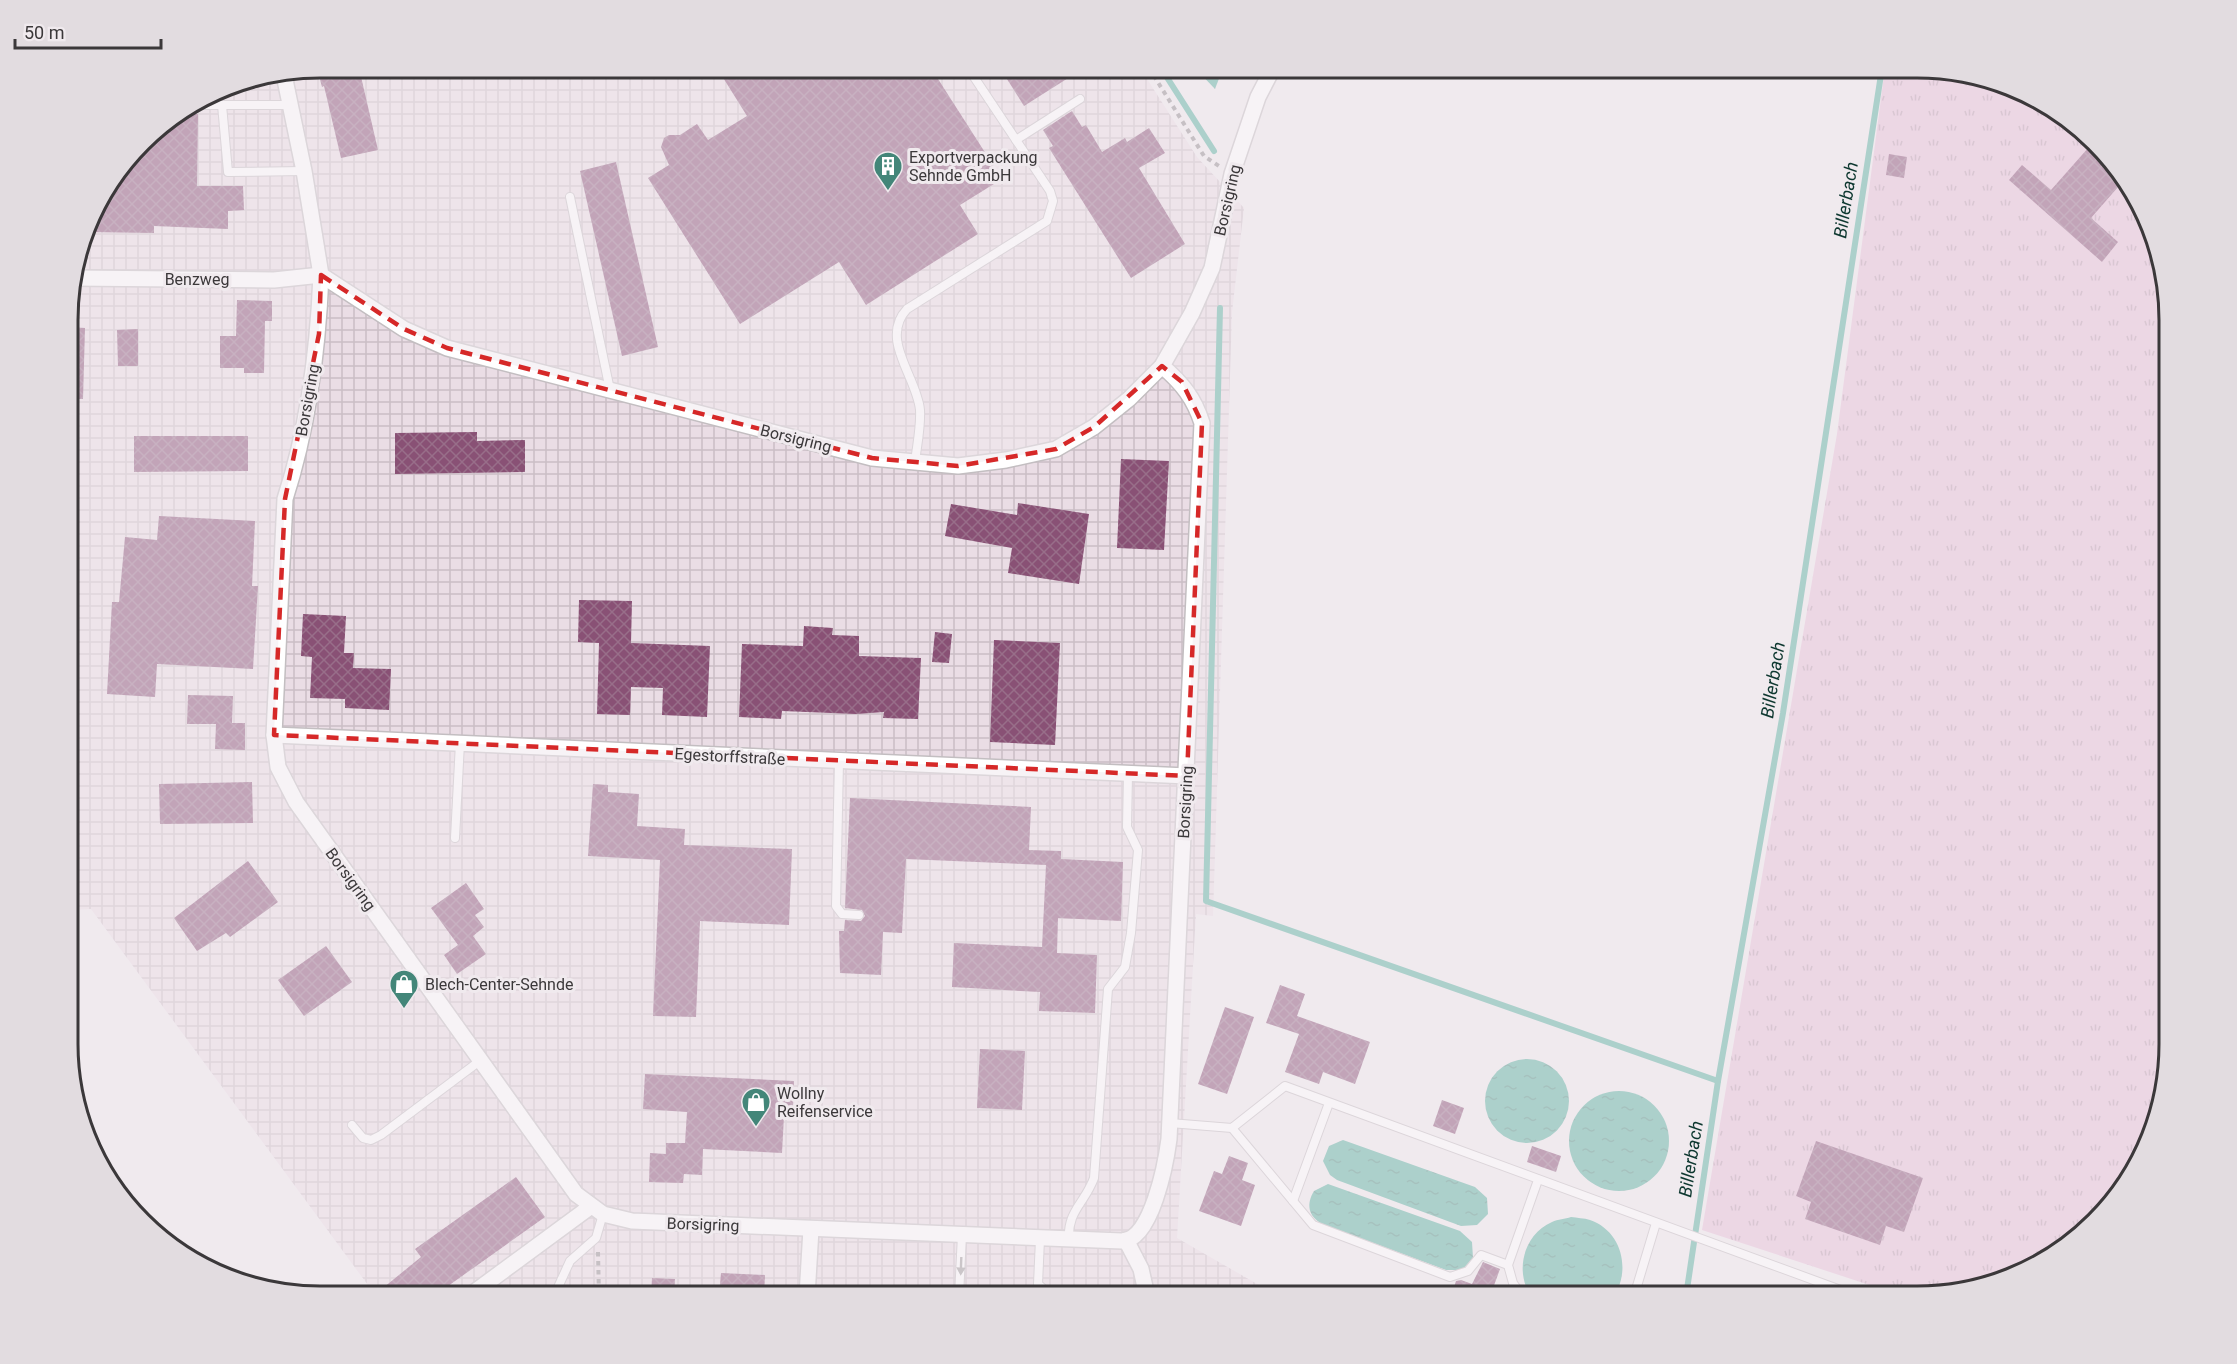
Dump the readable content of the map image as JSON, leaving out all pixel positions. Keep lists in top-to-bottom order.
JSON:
{
  "streets": {
    "street": ["Borsigring", "Benzweg", "Egestorffstraße"]
  },
  "crossings": [
    ["Borsigring", "Benzweg"],
    ["Borsigring", "Egestorffstraße"]
  ],
  "water": ["Billerbach"],
  "places": {
    "building": ["Exportverpackung Sehnde GmbH"],
    "shop": ["Blech-Center-Sehnde", "Wollny Reifenservice"]
  },
  "scale_bar": "50 m"
}
